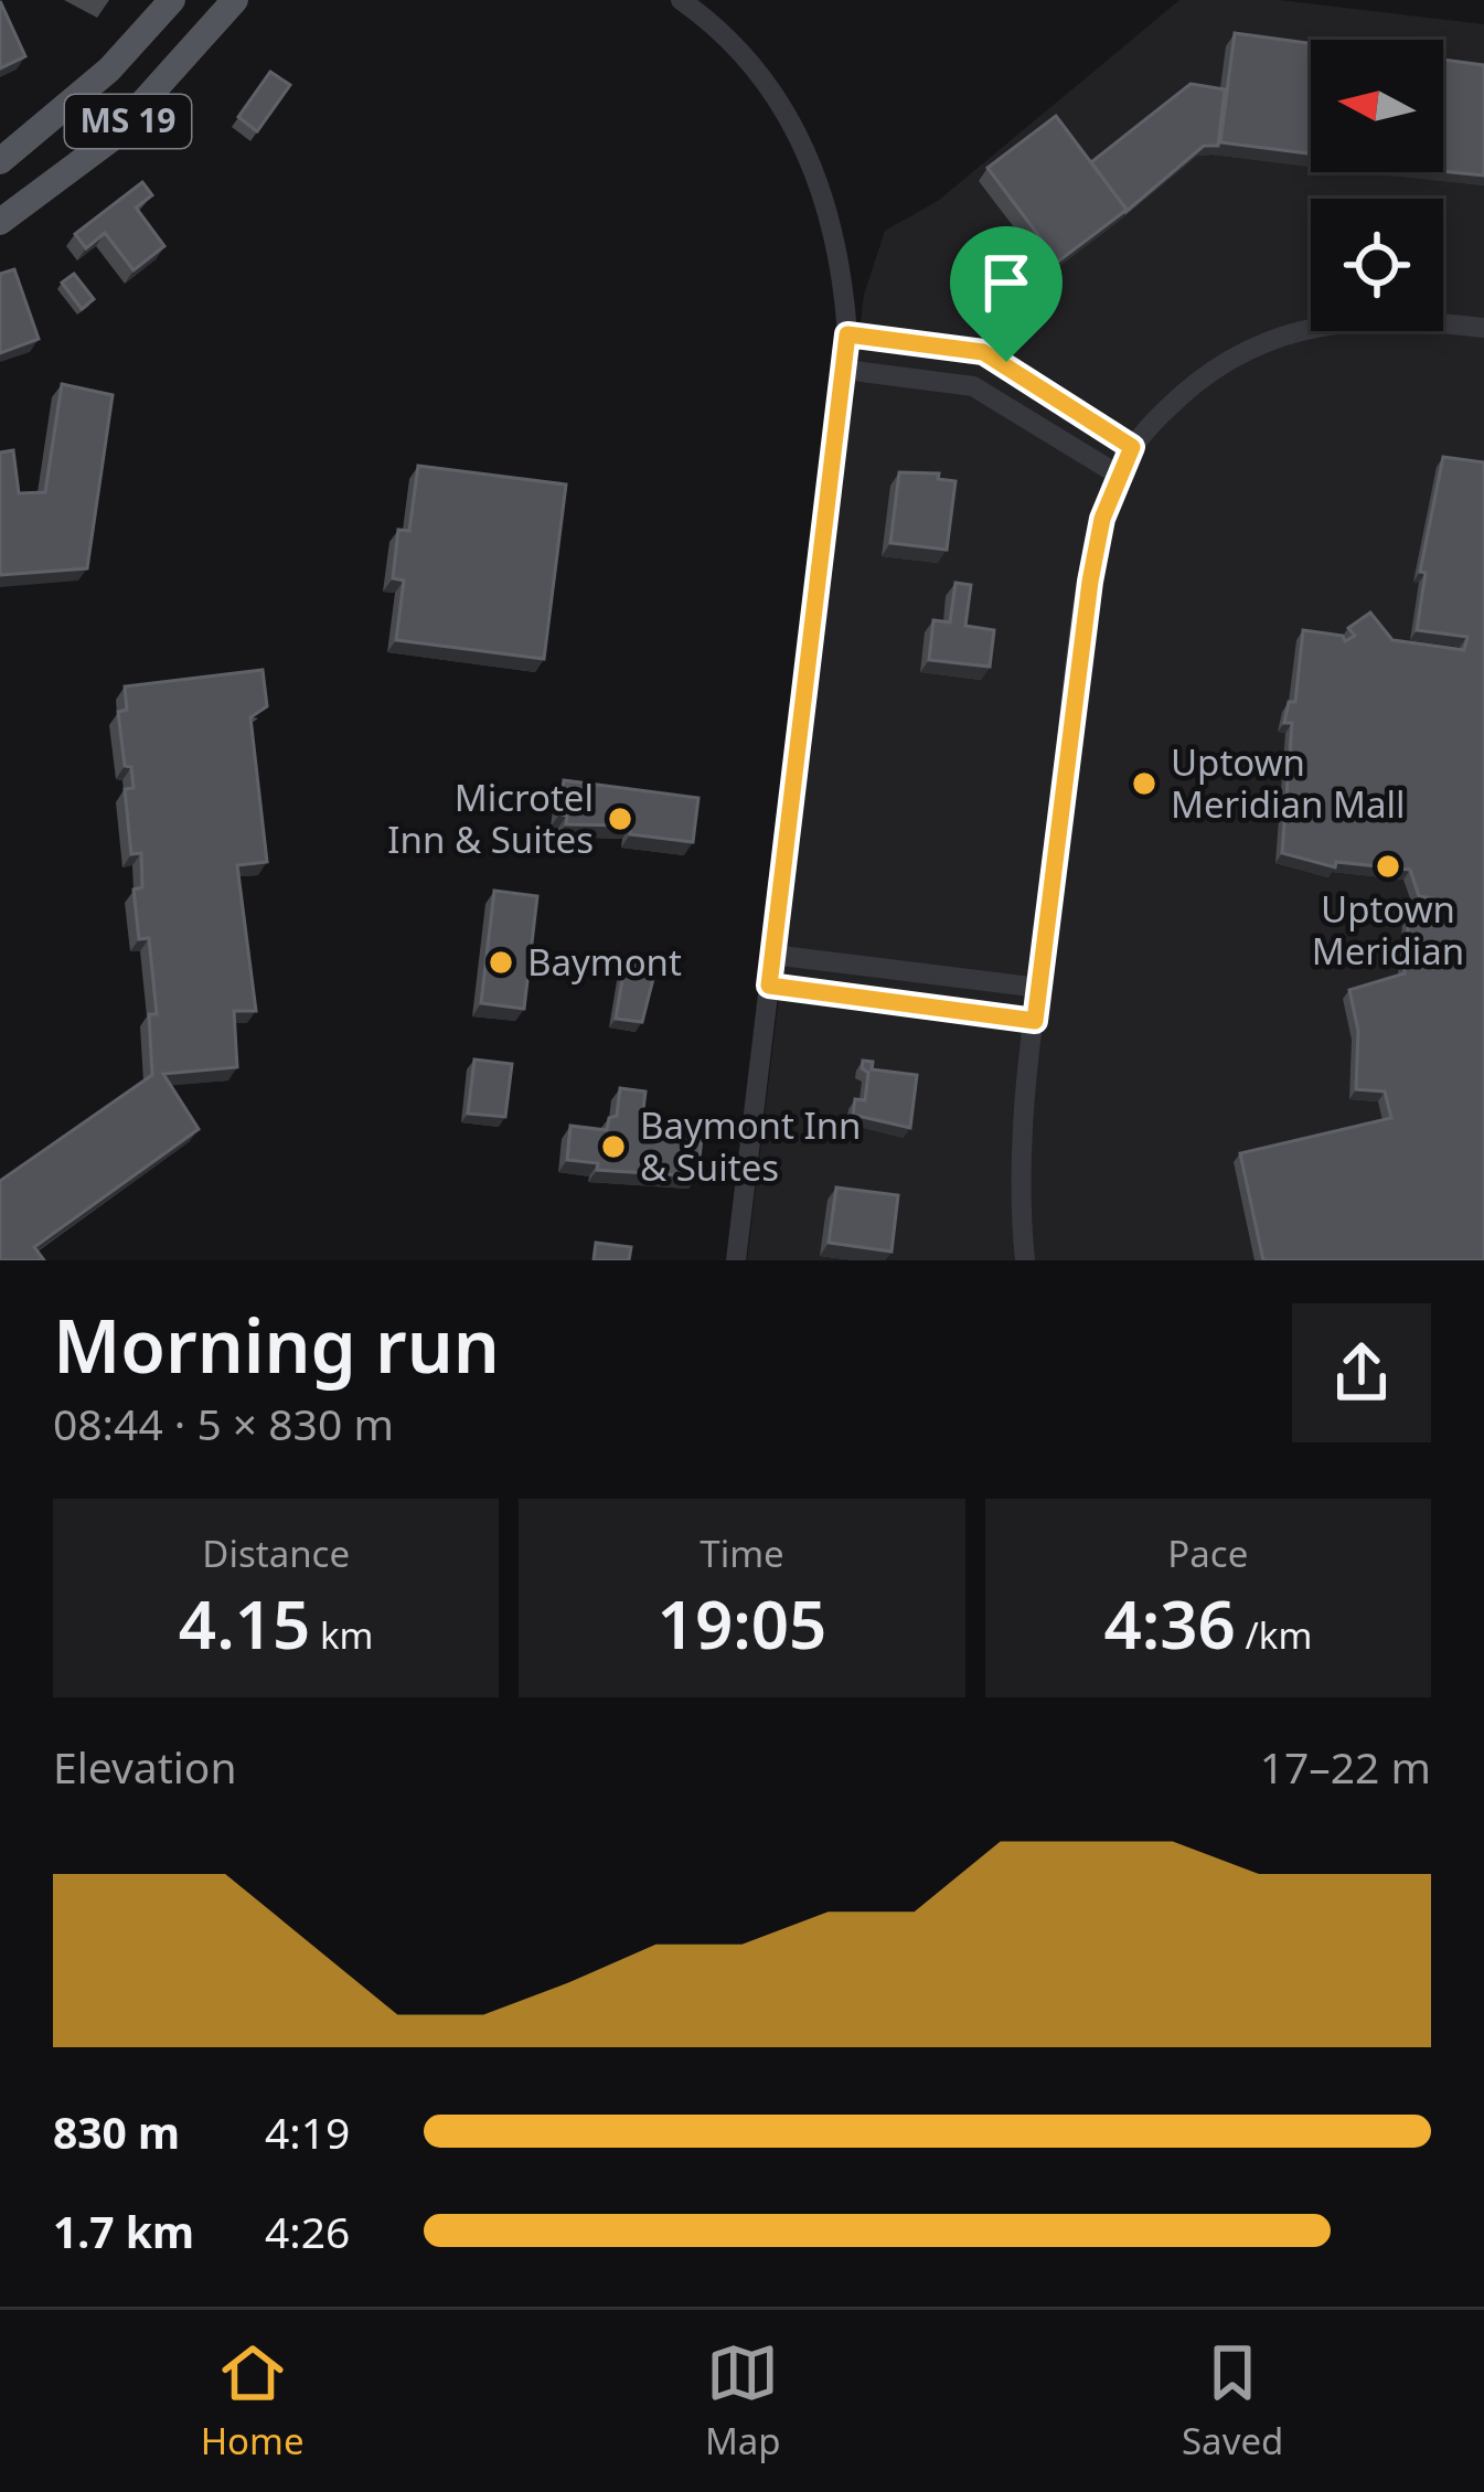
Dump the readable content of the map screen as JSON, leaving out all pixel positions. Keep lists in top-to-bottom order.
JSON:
{
  "streets": {
    "main road": ["MS 19"]
  },
  "places": [
    "Uptown Meridian Mall",
    "Microtel Inn & Suites",
    "Uptown Meridian",
    "Baymont",
    "Baymont Inn & Suites"
  ],
  "north": "left",
  "page": {
    "heading": ["Morning run", "08:44 · 5 × 830 m"],
    "stats": [
      ["Distance", "4.15 km"],
      ["Time", "19:05"],
      ["Pace", "4:36 /km"]
    ],
    "chart": ["Elevation", "17–22 m"],
    "list": [
      {
        "name": "830 m",
        "note": "4:19"
      },
      {
        "name": "1.7 km",
        "note": "4:26"
      }
    ],
    "tabs": ["Home", "Map", "Saved"]
  }
}
